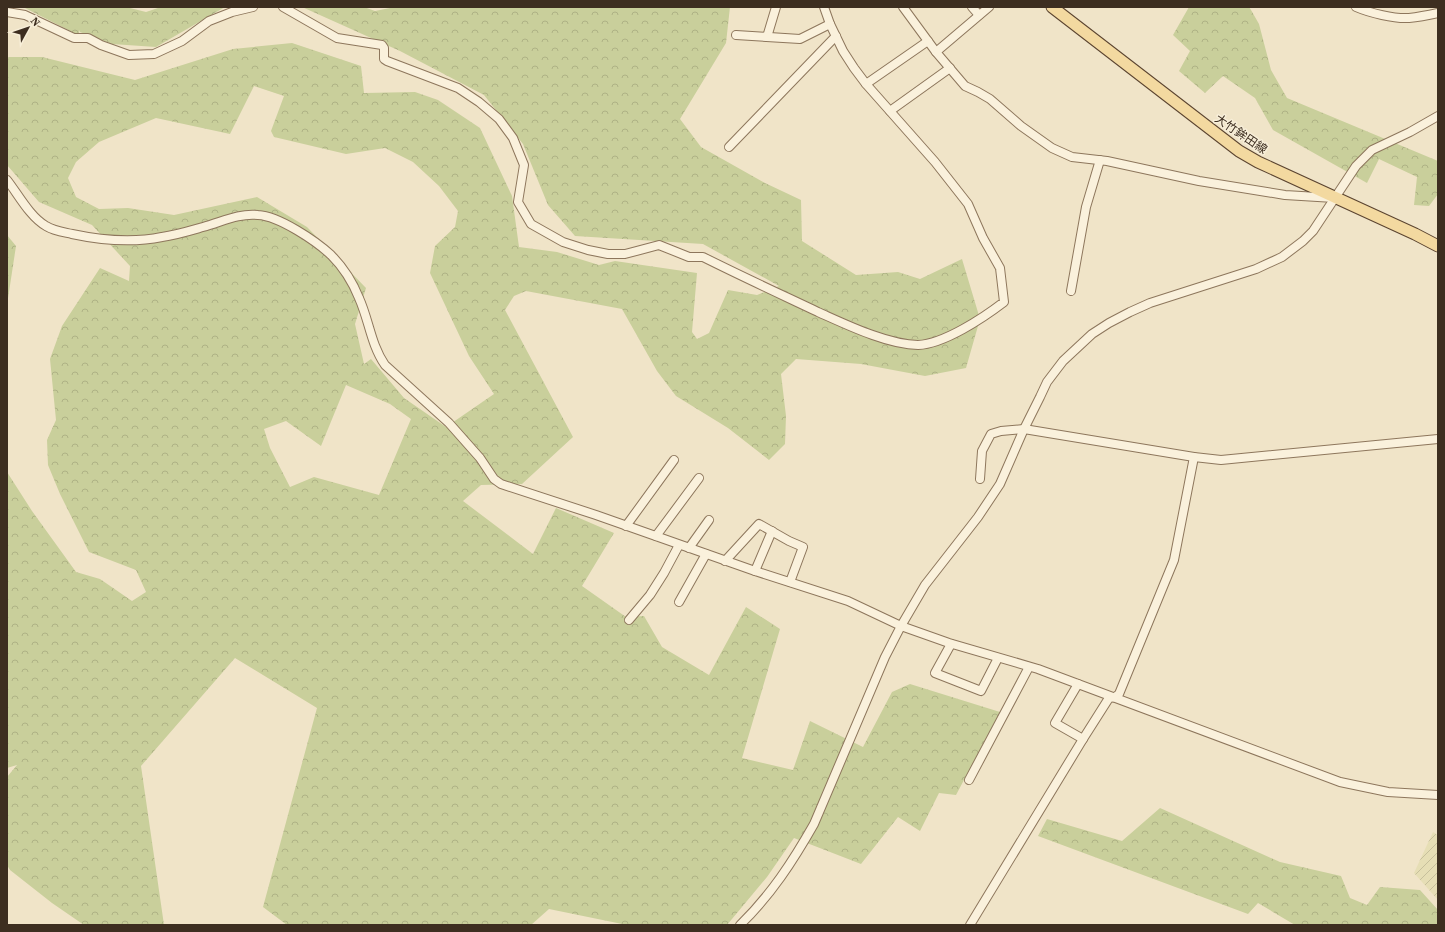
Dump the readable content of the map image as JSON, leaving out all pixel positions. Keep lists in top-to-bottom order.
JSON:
{
  "streets": {
    "main road": ["大竹鉾田線"]
  },
  "north": "top right"
}
